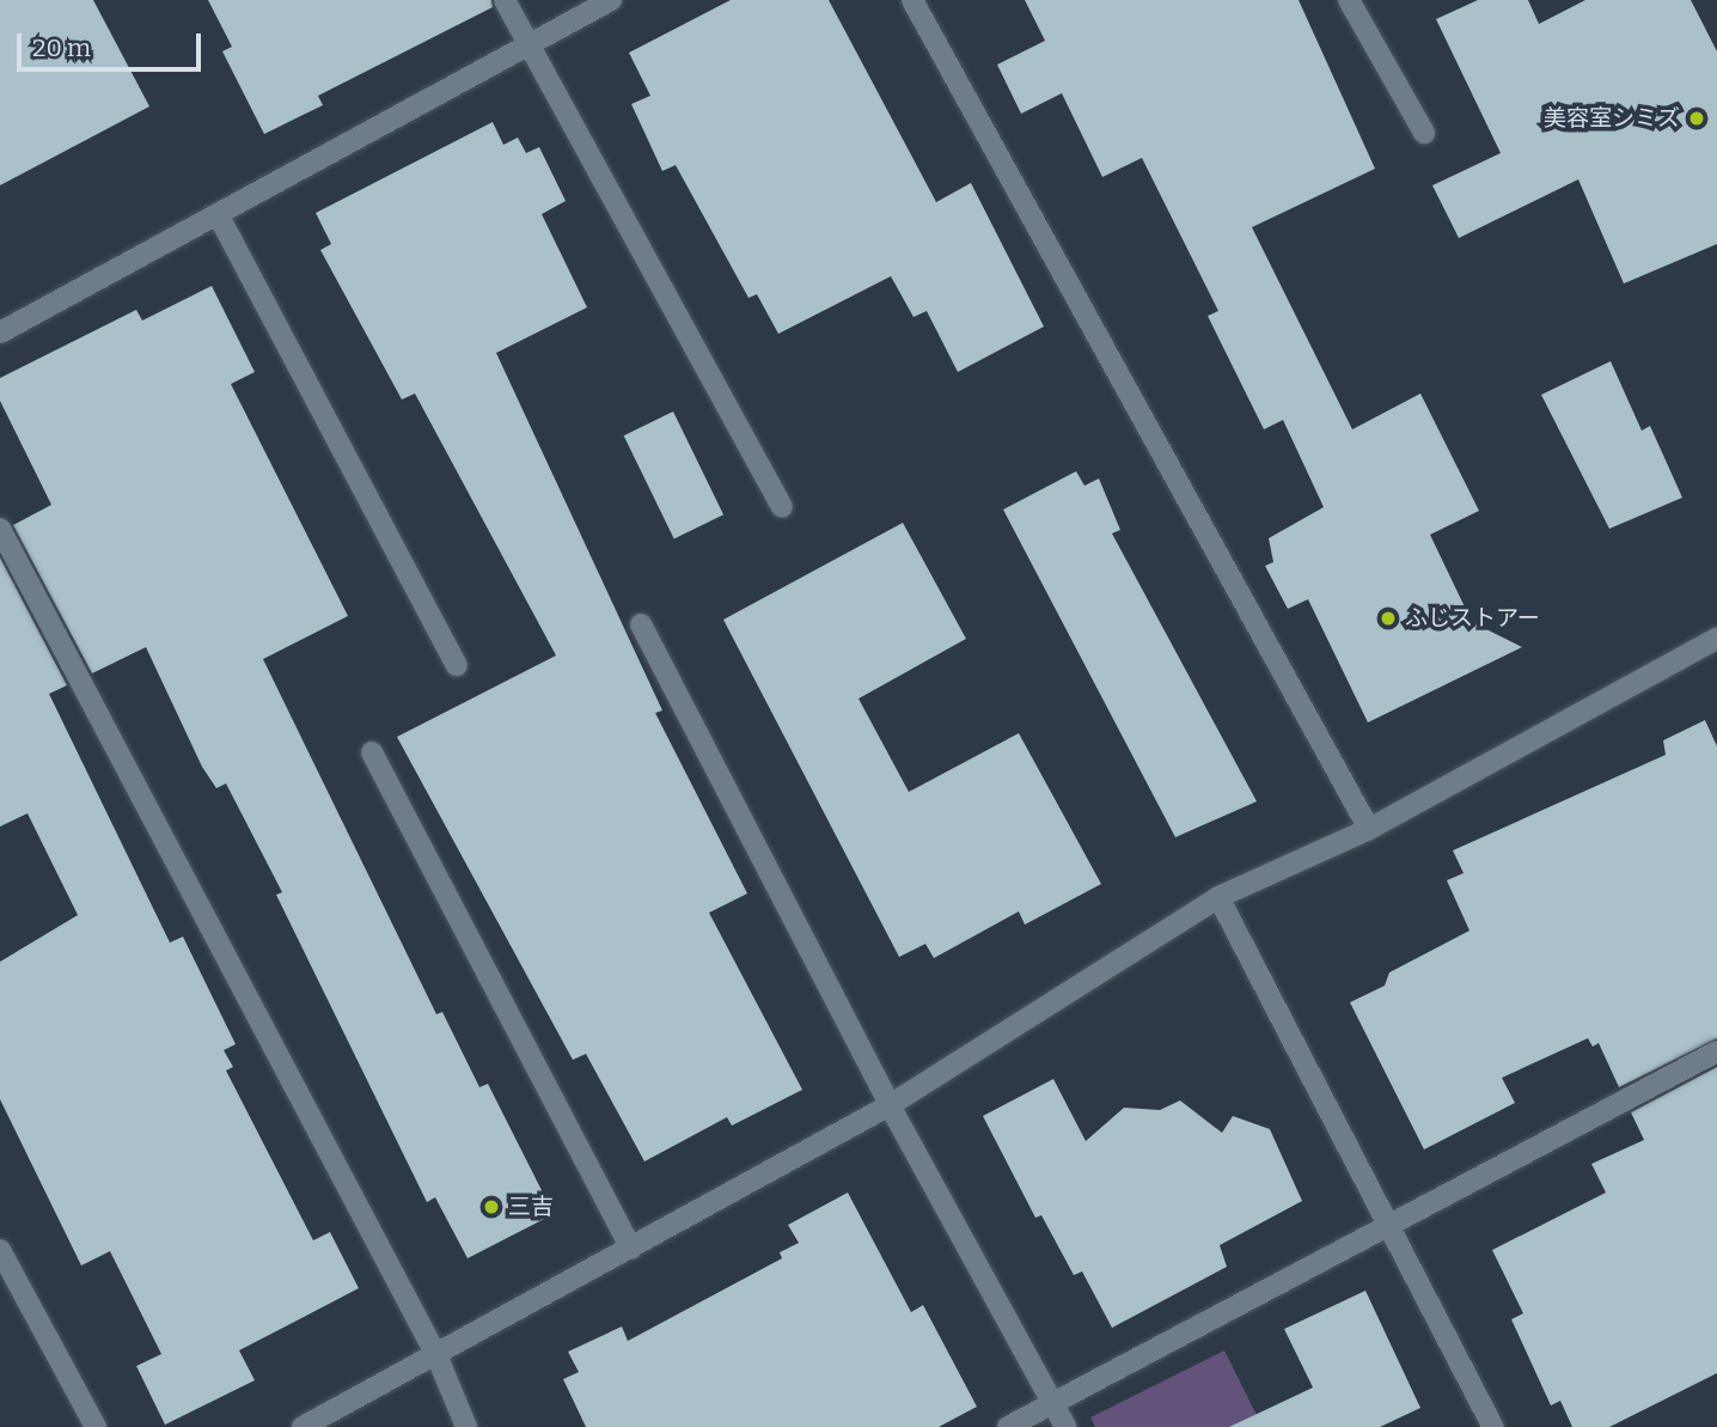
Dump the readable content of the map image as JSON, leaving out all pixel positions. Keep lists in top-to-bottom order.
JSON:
{
  "places": ["美容室シミズ", "ふじストアー", "三吉"],
  "scale_bar": "20 m"
}
